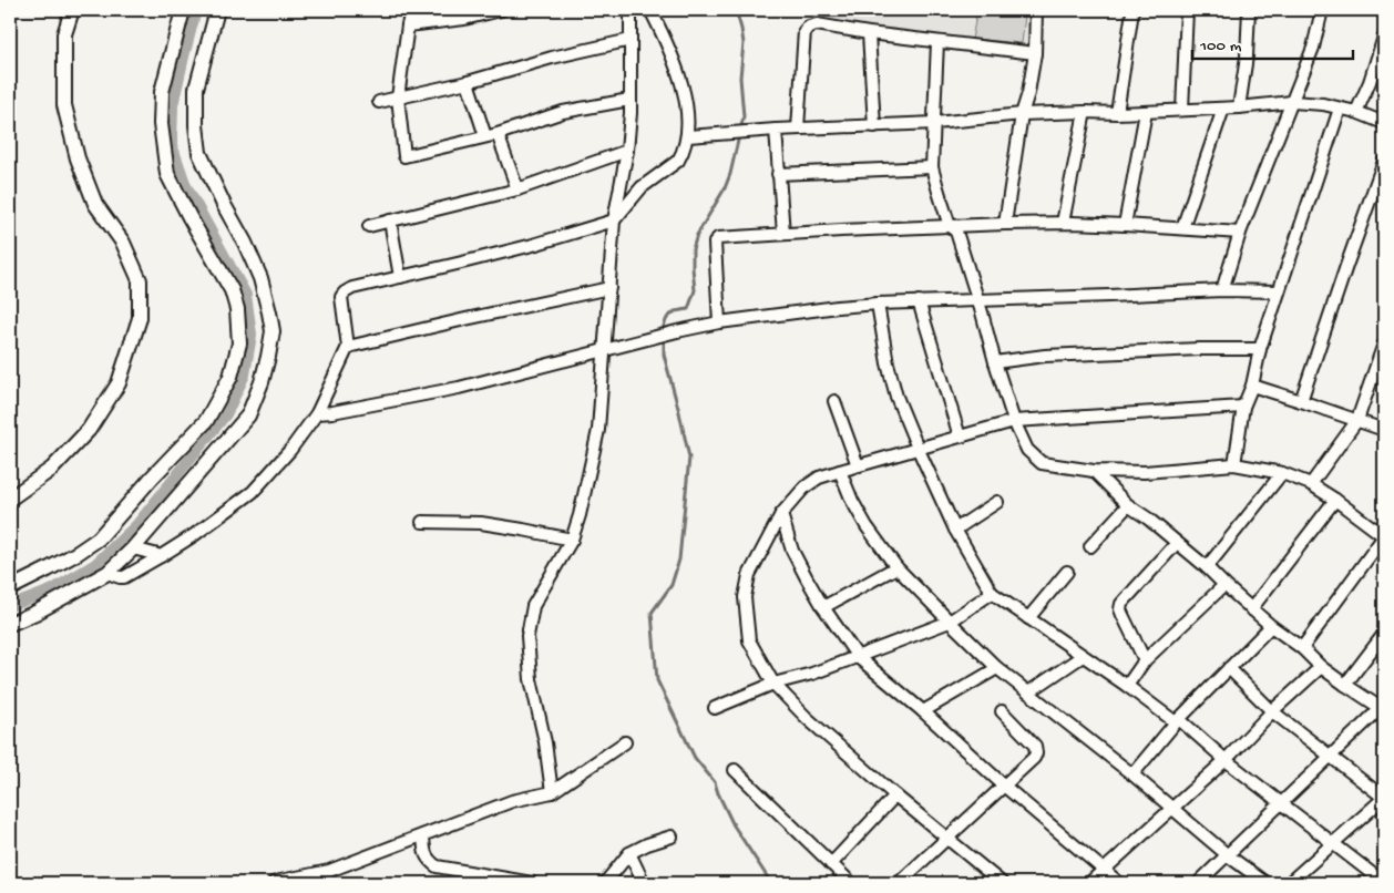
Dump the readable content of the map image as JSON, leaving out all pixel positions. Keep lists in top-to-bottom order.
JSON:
{
  "scale_bar": "100 m"
}
